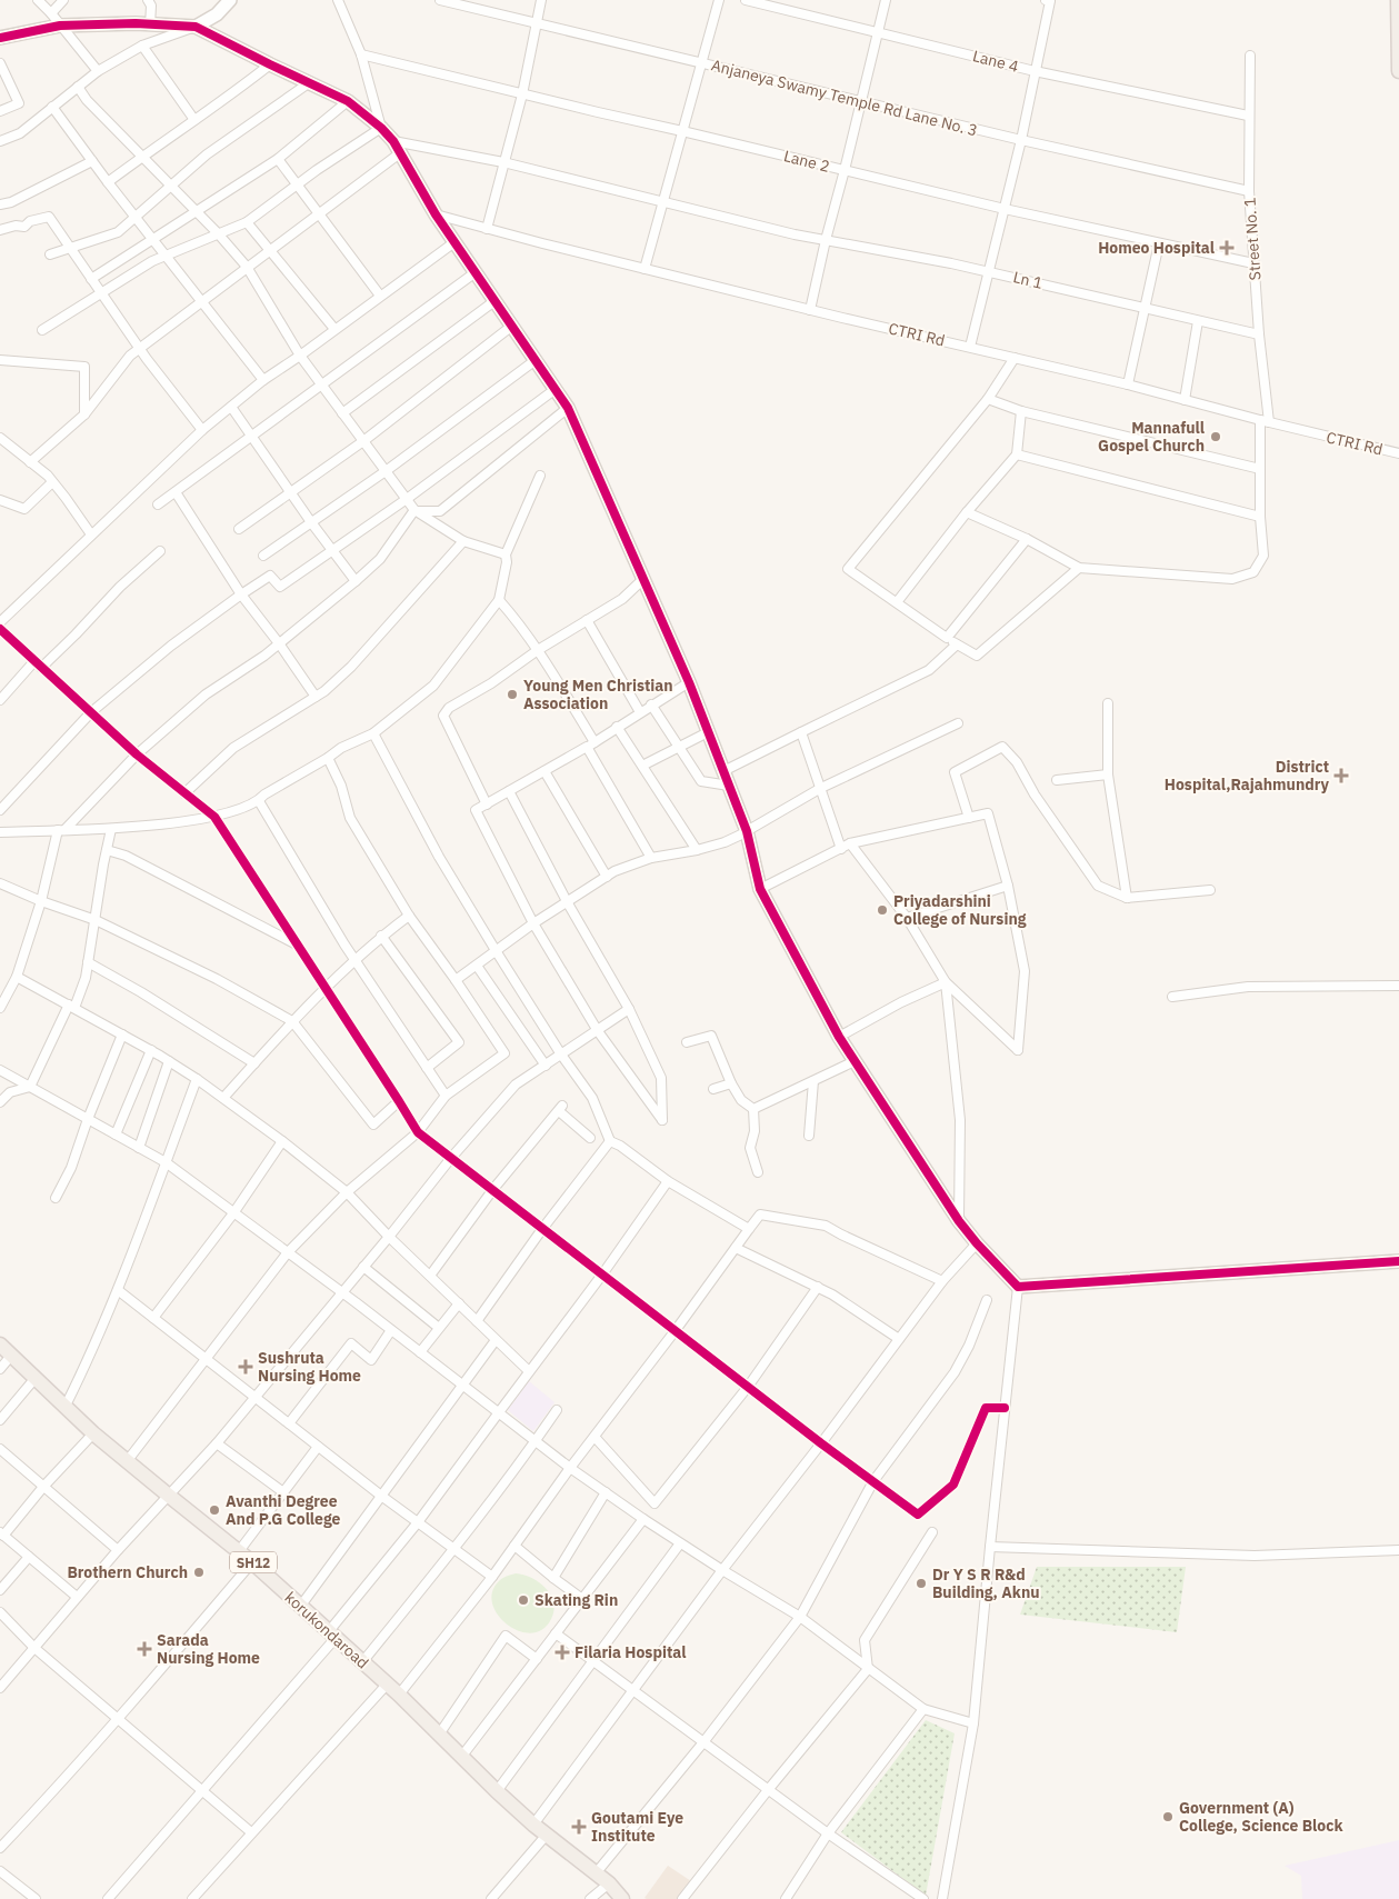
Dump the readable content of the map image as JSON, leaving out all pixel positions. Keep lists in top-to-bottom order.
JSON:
{
  "streets": {
    "main road": ["SH12", "korukondaroad"],
    "street": [
      "Lane 4",
      "Anjaneya Swamy Temple Rd Lane No. 3",
      "Lane 2",
      "Street No. 1",
      "Ln 1",
      "CTRI Rd"
    ]
  },
  "crossings": [
    ["Lane 4", "Street No. 1"],
    ["Anjaneya Swamy Temple Rd Lane No. 3", "Street No. 1"],
    ["Lane 2", "Street No. 1"],
    ["Street No. 1", "Ln 1"],
    ["Street No. 1", "CTRI Rd"]
  ],
  "places": {
    "health": [
      "Homeo Hospital",
      "District Hospital,Rajahmundry",
      "Sushruta Nursing Home",
      "Sarada Nursing Home",
      "Filaria Hospital",
      "Goutami Eye Institute"
    ],
    "other": [
      "Mannafull Gospel Church",
      "Young Men Christian Association",
      "Priyadarshini College of Nursing",
      "Avanthi Degree And P.G College",
      "Brothern Church",
      "Dr Y S R R&d Building, Aknu",
      "Skating Rin",
      "Government (A) College, Science Block"
    ]
  }
}
